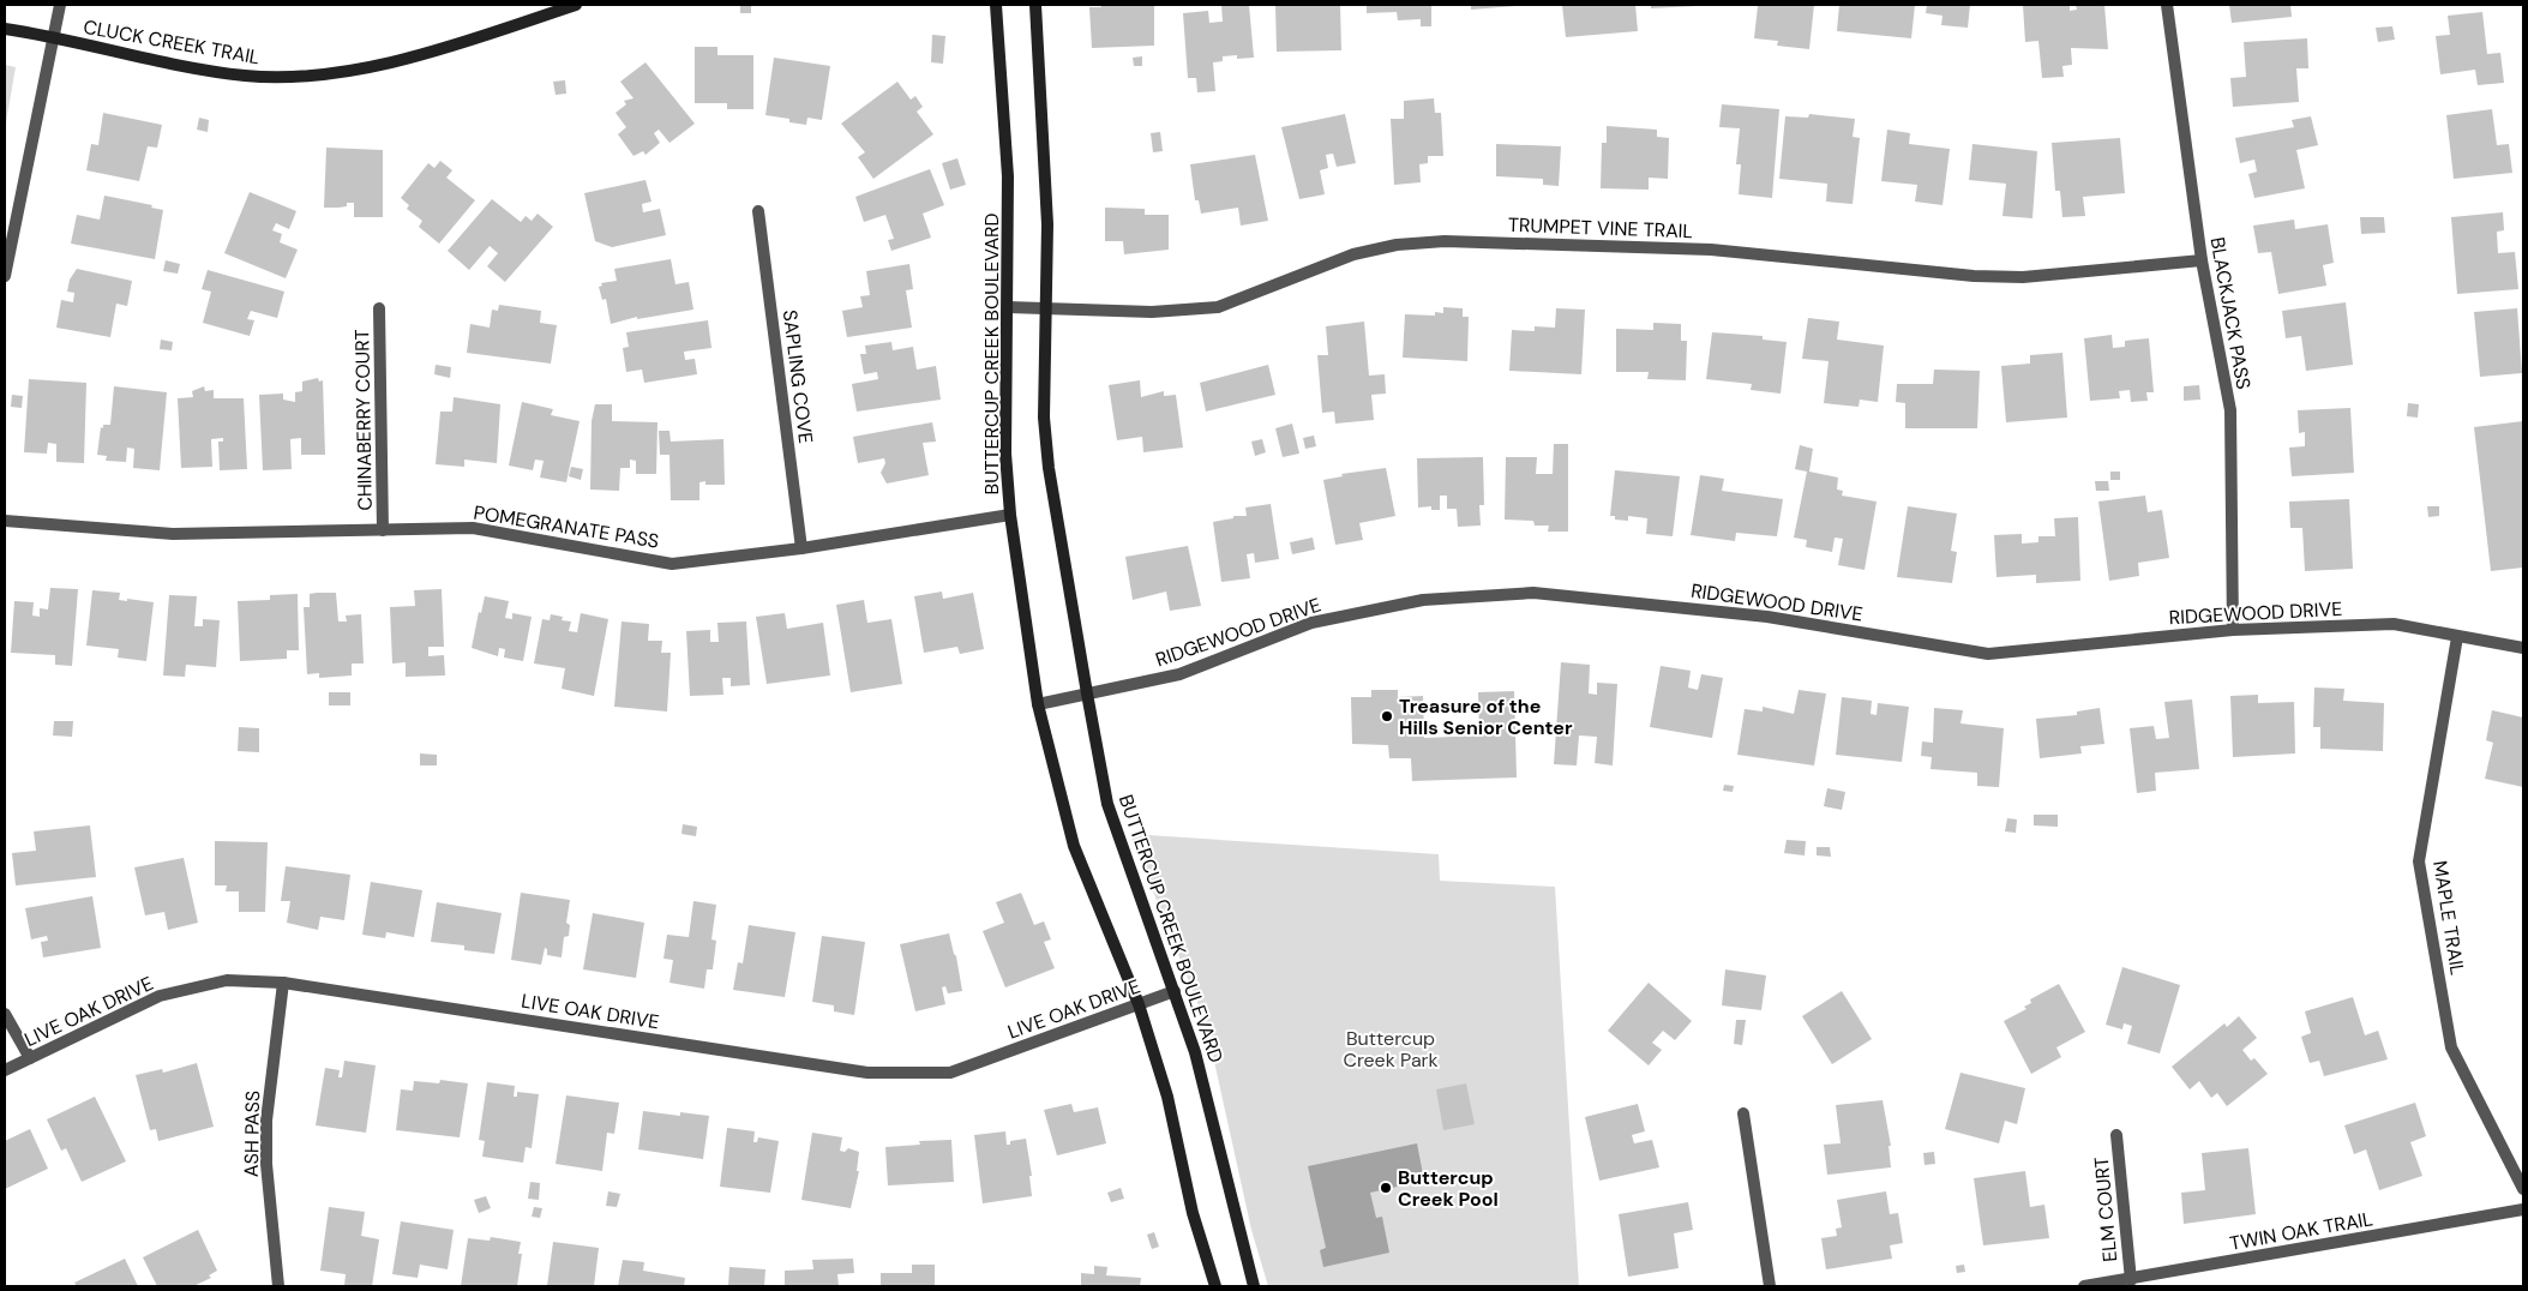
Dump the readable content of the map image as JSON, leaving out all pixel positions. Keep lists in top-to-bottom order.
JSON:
{
  "streets": {
    "street": [
      "CLUCK CREEK TRAIL",
      "TRUMPET VINE TRAIL",
      "BLACKJACK PASS",
      "BUTTERCUP CREEK BOULEVARD",
      "SAPLING COVE",
      "CHINABERRY COURT",
      "POMEGRANATE PASS",
      "RIDGEWOOD DRIVE",
      "MAPLE TRAIL",
      "LIVE OAK DRIVE",
      "ASH PASS",
      "ELM COURT",
      "TWIN OAK TRAIL"
    ]
  },
  "crossings": [
    ["TRUMPET VINE TRAIL", "BLACKJACK PASS"],
    ["TRUMPET VINE TRAIL", "BUTTERCUP CREEK BOULEVARD"],
    ["BLACKJACK PASS", "RIDGEWOOD DRIVE"],
    ["BUTTERCUP CREEK BOULEVARD", "POMEGRANATE PASS"],
    ["BUTTERCUP CREEK BOULEVARD", "RIDGEWOOD DRIVE"],
    ["BUTTERCUP CREEK BOULEVARD", "LIVE OAK DRIVE"],
    ["SAPLING COVE", "POMEGRANATE PASS"],
    ["CHINABERRY COURT", "POMEGRANATE PASS"],
    ["RIDGEWOOD DRIVE", "MAPLE TRAIL"],
    ["LIVE OAK DRIVE", "ASH PASS"],
    ["ELM COURT", "TWIN OAK TRAIL"]
  ],
  "parks": ["Buttercup Creek Park"],
  "places": ["Treasure of the Hills Senior Center", "Buttercup Creek Pool"]
}
